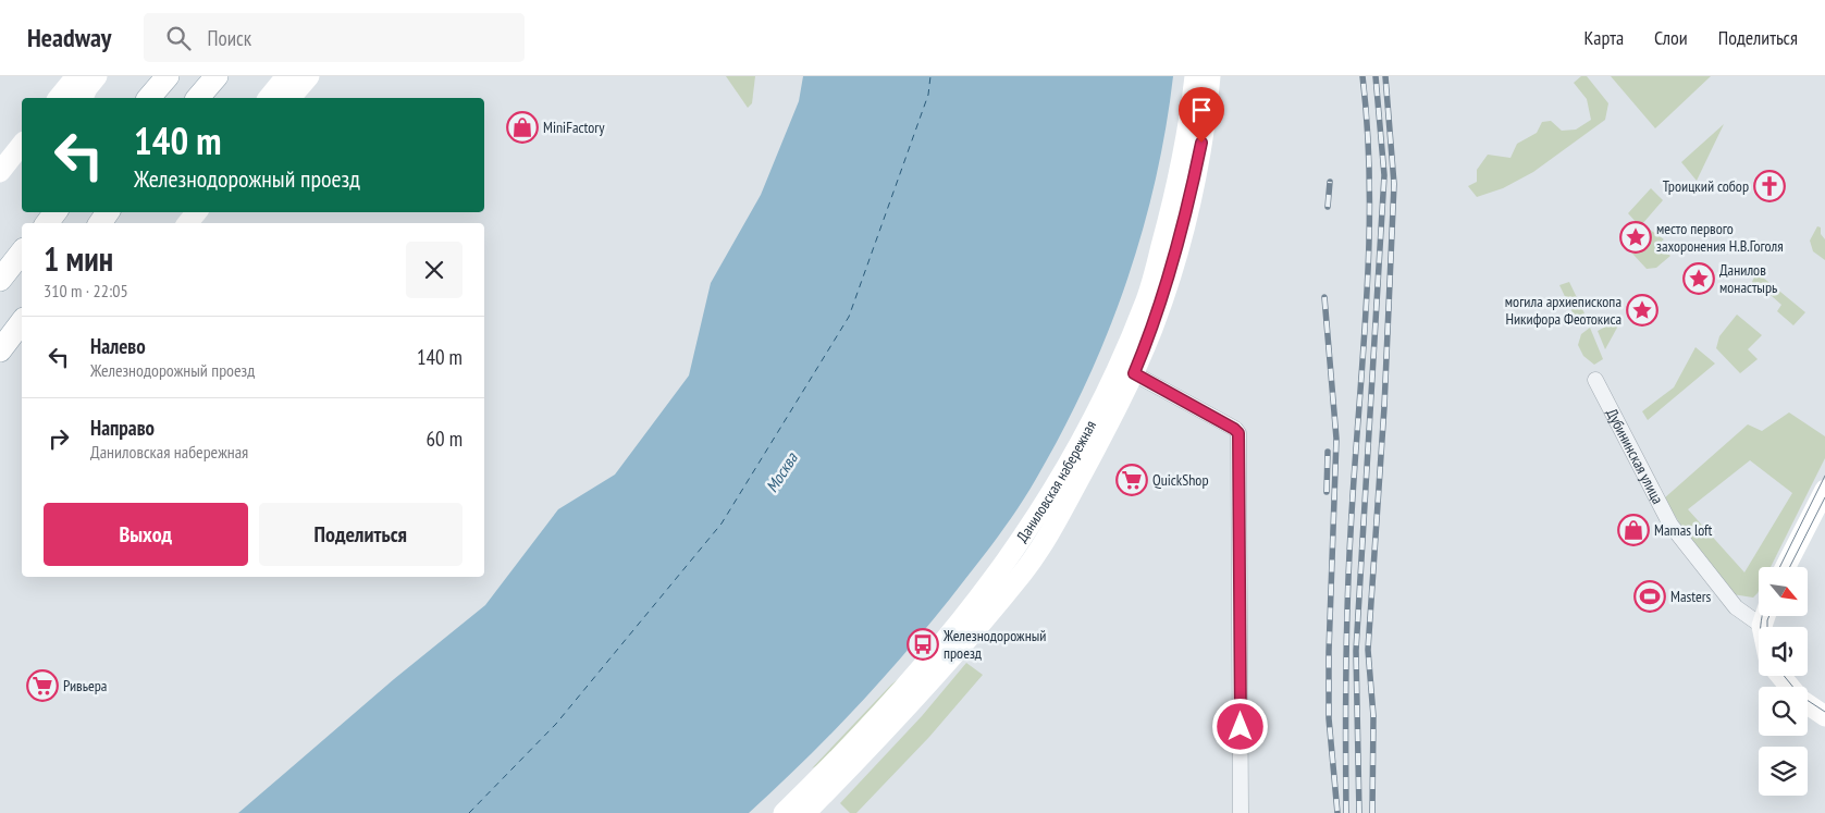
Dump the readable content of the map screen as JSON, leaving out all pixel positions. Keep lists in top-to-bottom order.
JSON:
{
  "streets": {
    "main road": ["Даниловская набережная"],
    "street": ["Дубининская улица"]
  },
  "water": ["Москва"],
  "places": {
    "shop": ["MiniFactory", "Mamas loft"],
    "church": ["Троицкий собор"],
    "place": ["место первого захоронения Н.В.Гоголя", "Данилов монастырь", "могила архиепископа Никифора Феотокиса"],
    "supermarket": ["QuickShop", "Ривьера"],
    "sports": ["Masters"],
    "bus stop": ["Железнодорожный проезд"]
  },
  "north": "bottom right",
  "page": {
    "header": "Headway",
    "search": "Поиск",
    "nav": ["Карта", "Слои", "Поделиться"],
    "turn": ["140 m", "Железнодорожный проезд"],
    "heading": ["1 мин", "310 m · 22:05"],
    "list": [
      {
        "name": "Налево",
        "note": "Железнодорожный проезд",
        "value": "140 m"
      },
      {
        "name": "Направо",
        "note": "Даниловская набережная",
        "value": "60 m"
      }
    ],
    "buttons": ["Выход", "Поделиться"]
  }
}
